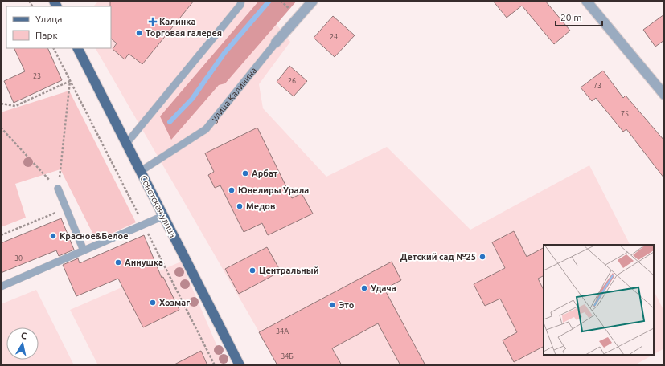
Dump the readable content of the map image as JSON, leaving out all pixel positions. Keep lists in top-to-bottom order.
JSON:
{
  "streets": {
    "main road": ["Советская улица"],
    "street": ["улица Калинина"]
  },
  "crossings": [
    ["улица Калинина", "Советская улица"]
  ],
  "places": {
    "health": ["Калинка"],
    "other": [
      "Торговая галерея",
      "Арбат",
      "Ювелиры Урала",
      "Медов",
      "Красное&Белое",
      "Детский сад №25",
      "Аннушка",
      "Центральный",
      "Удача",
      "Хозмаг",
      "Это"
    ]
  },
  "house_numbers": [
    "24",
    "23",
    "26",
    "73",
    "75",
    "30",
    "34А",
    "34Б"
  ],
  "legend": ["Улица", "Парк"],
  "scale_bar": "20 m",
  "north": "top"
}
